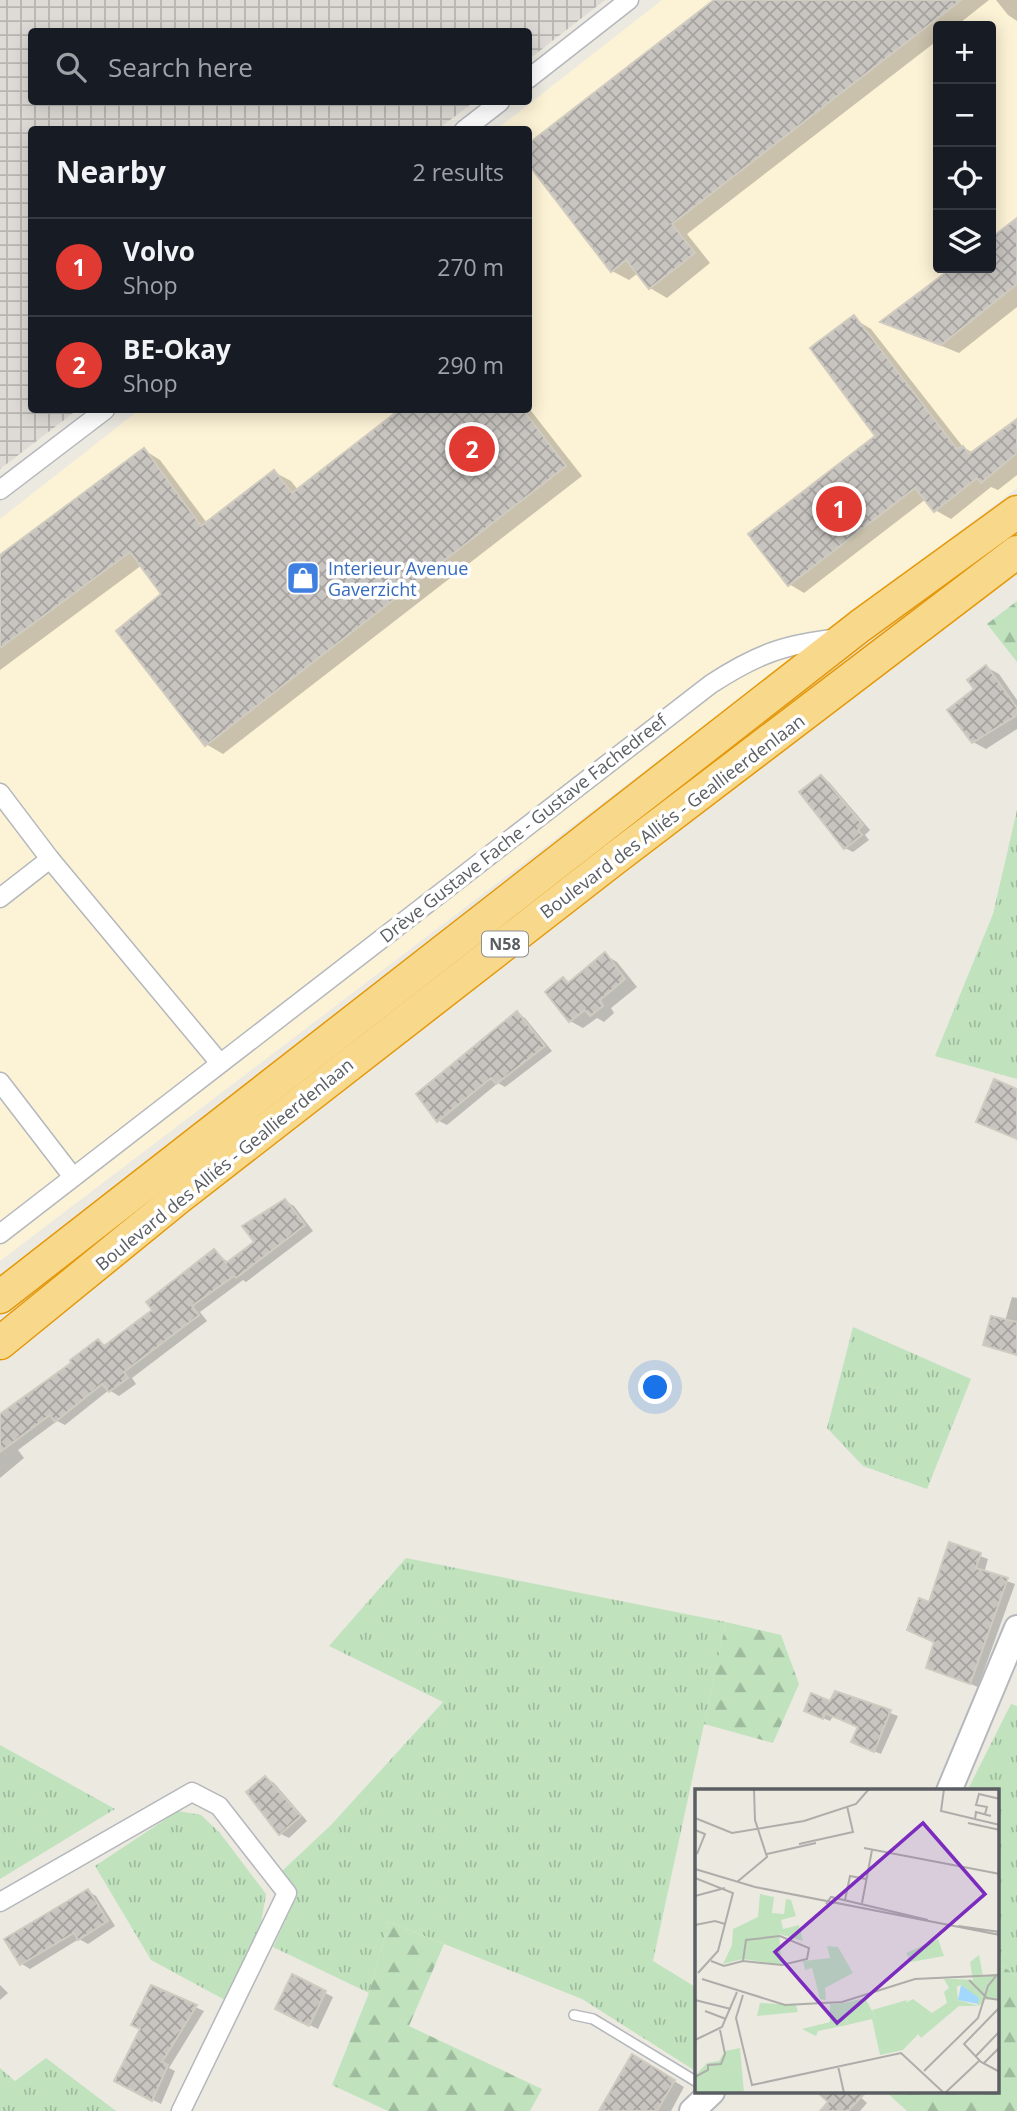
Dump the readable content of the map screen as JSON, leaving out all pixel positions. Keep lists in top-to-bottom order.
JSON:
{
  "streets": {
    "highway": ["Boulevard des Alliés - Geallieerdenlaan", "N58"],
    "street": ["Drève Gustave Fache - Gustave Fachedreef"]
  },
  "crossings": [
    ["Boulevard des Alliés - Geallieerdenlaan", "Drève Gustave Fache - Gustave Fachedreef"]
  ],
  "places": {
    "shop": ["Interieur Avenue Gaverzicht"]
  },
  "page": {
    "map_buttons": ["+", "−"],
    "search": "Search here",
    "heading": ["Nearby", "2 results"],
    "list": [
      {
        "mark": "1",
        "name": "Volvo",
        "note": "Shop",
        "value": "270 m"
      },
      {
        "mark": "2",
        "name": "BE-Okay",
        "note": "Shop",
        "value": "290 m"
      }
    ],
    "pins": ["2", "1"]
  }
}
